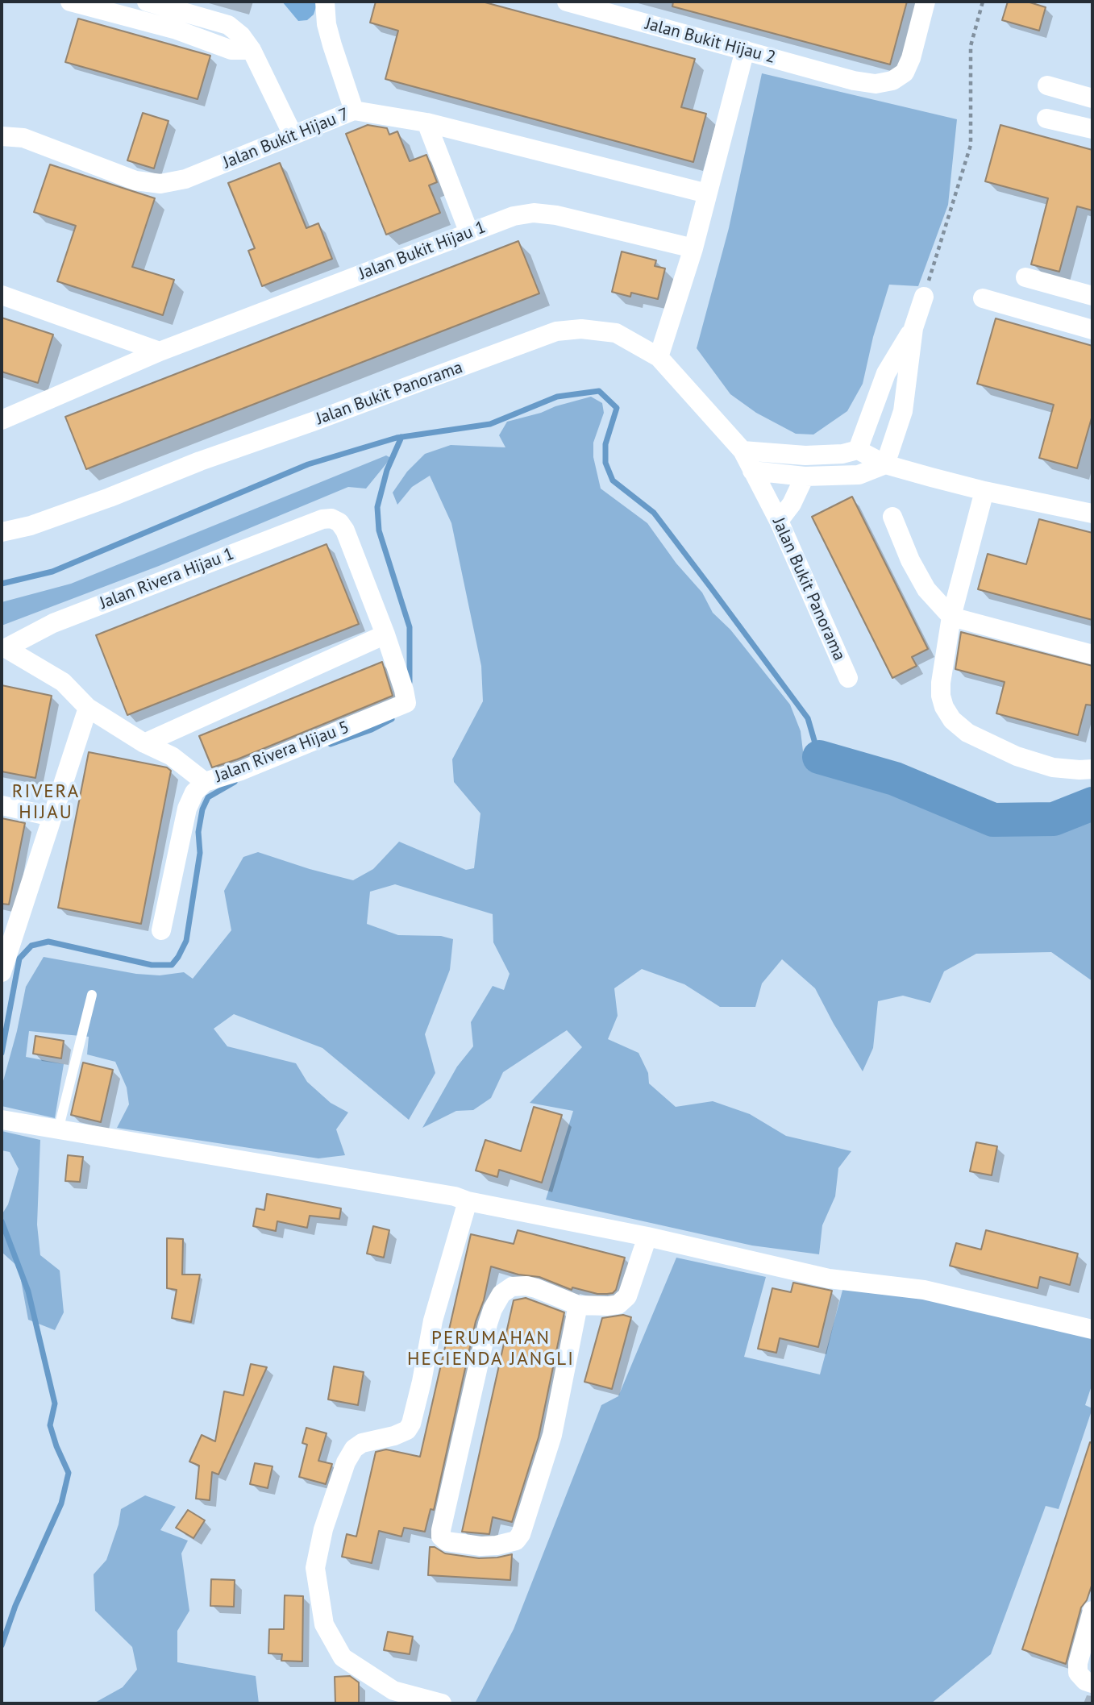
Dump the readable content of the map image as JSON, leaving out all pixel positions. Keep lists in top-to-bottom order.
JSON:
{
  "streets": {
    "street": [
      "Jalan Bukit Hijau 2",
      "Jalan Bukit Hijau 7",
      "Jalan Bukit Hijau 1",
      "Jalan Bukit Panorama",
      "Jalan Rivera Hijau 1",
      "Jalan Rivera Hijau 5"
    ]
  },
  "crossings": [
    ["Jalan Rivera Hijau 1", "Jalan Rivera Hijau 5"]
  ],
  "districts": ["RIVERA HIJAU", "PERUMAHAN HECIENDA JANGLI"]
}
